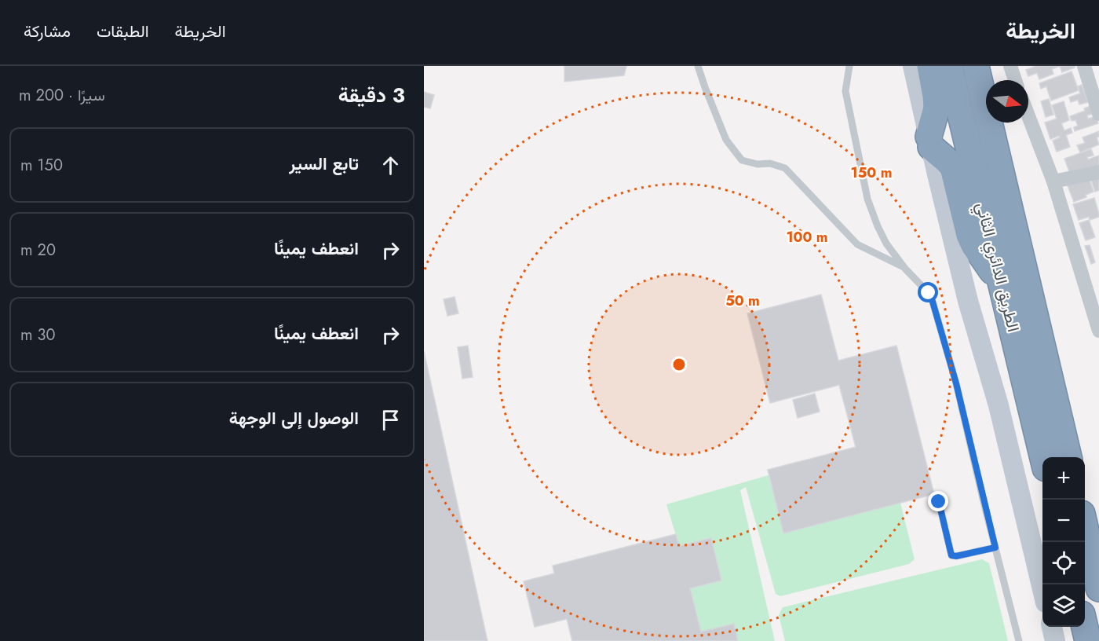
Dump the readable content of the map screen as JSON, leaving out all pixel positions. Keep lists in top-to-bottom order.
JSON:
{
  "streets": {
    "highway": ["الطريق الدائري الثاني"]
  },
  "north": "right",
  "page": {
    "header": "الخريطة",
    "nav": ["الخريطة", "الطبقات", "مشاركة"],
    "heading": ["3 دقيقة", "سيرًا · 200 m"],
    "list": [
      ["تابع السير", "150 m"],
      ["انعطف يمينًا", "20 m"],
      ["انعطف يمينًا", "30 m"],
      "الوصول إلى الوجهة"
    ],
    "map_buttons": ["+", "−"]
  },
  "rings": ["150 m", "100 m", "50 m"]
}
